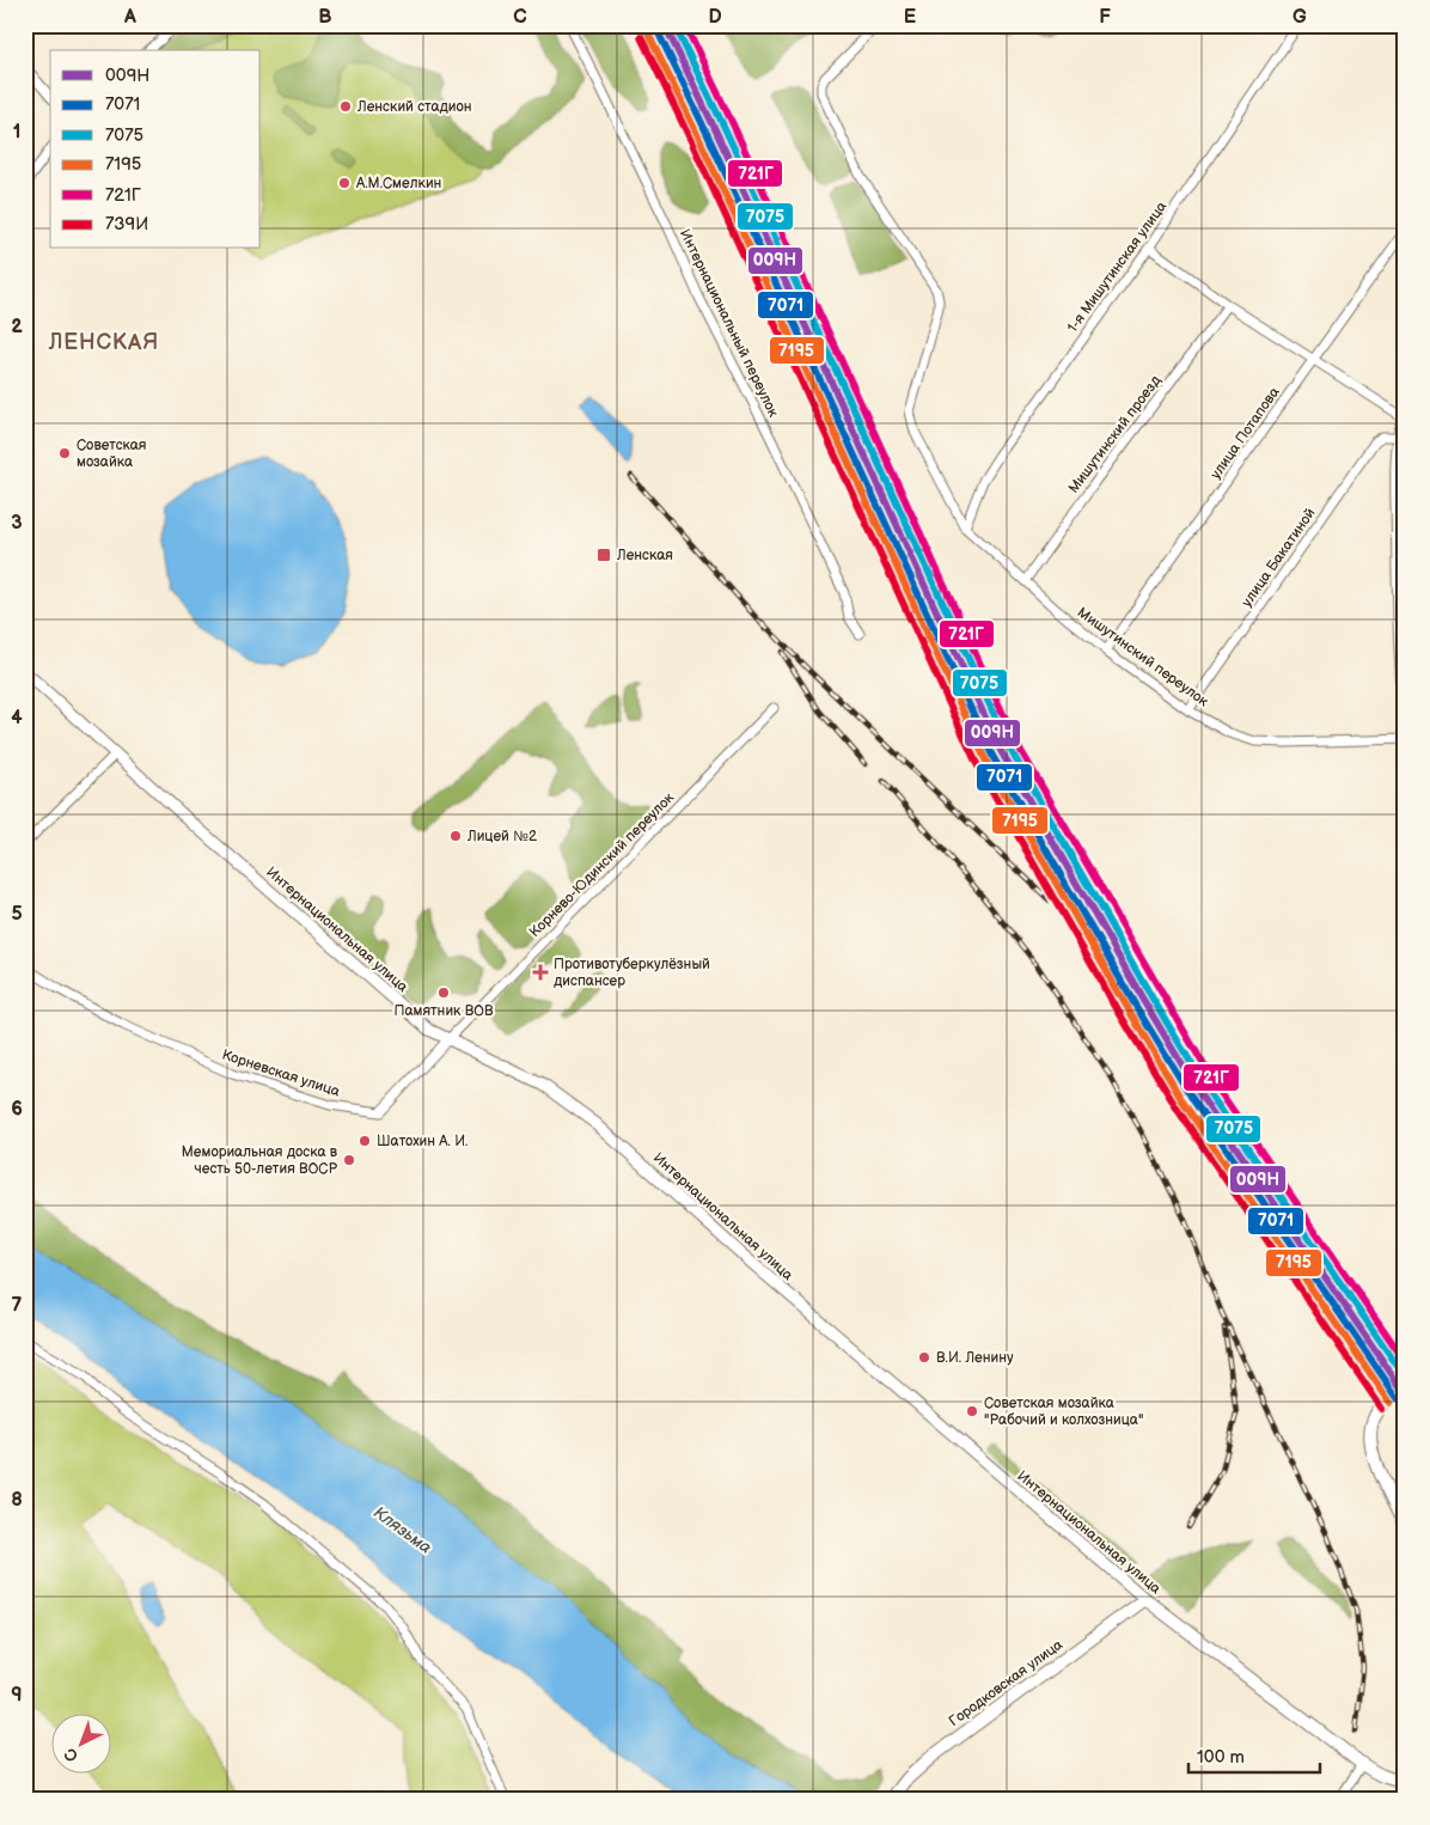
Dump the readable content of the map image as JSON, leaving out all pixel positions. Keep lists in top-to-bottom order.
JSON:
{
  "streets": {
    "main road": ["Интернациональная улица", "Городковская улица"],
    "street": [
      "1-я Мишутинская улица",
      "Интернациональный переулок",
      "улица Потапова",
      "Мишутинский проезд",
      "улица Бакатиной",
      "Мишутинский переулок",
      "Корнево-Юдинский переулок",
      "Корневская улица"
    ]
  },
  "crossings": [
    ["1-я Мишутинская улица", "Мишутинский переулок"],
    ["улица Потапова", "Мишутинский переулок"],
    ["Мишутинский проезд", "Мишутинский переулок"],
    ["улица Бакатиной", "Мишутинский переулок"],
    ["Корнево-Юдинский переулок", "Интернациональная улица"],
    ["Корнево-Юдинский переулок", "Корневская улица"],
    ["Интернациональная улица", "Корневская улица"],
    ["Интернациональная улица", "Городковская улица"]
  ],
  "districts": ["ЛЕНСКАЯ"],
  "water": ["Клязьма"],
  "places": {
    "other": [
      "Ленский стадион",
      "А.М.Смелкин",
      "Советская мозайка",
      "Лицей №2",
      "Памятник ВОВ",
      "Шатохин А. И.",
      "Мемориальная доска в честь 50-летия ВОСР",
      "В.И. Ленину",
      "Советская мозайка \"Рабочий и колхозница\""
    ],
    "transit": ["Ленская"],
    "health": ["Противотуберкулёзный диспансер"]
  },
  "lines": [
    "transit line 009Н",
    "transit line 7075",
    "transit line 721Г",
    "transit line 7071",
    "transit line 7195",
    "transit line 739И"
  ],
  "legend": [
    "009Н",
    "7071",
    "7075",
    "7195",
    "721Г",
    "739И"
  ],
  "scale_bar": "100 m",
  "north": "bottom left",
  "grid": {
    "columns": [
      "A",
      "B",
      "C",
      "D",
      "E",
      "F",
      "G"
    ],
    "rows": [
      "1",
      "2",
      "3",
      "4",
      "5",
      "6",
      "7",
      "8",
      "9"
    ]
  }
}
